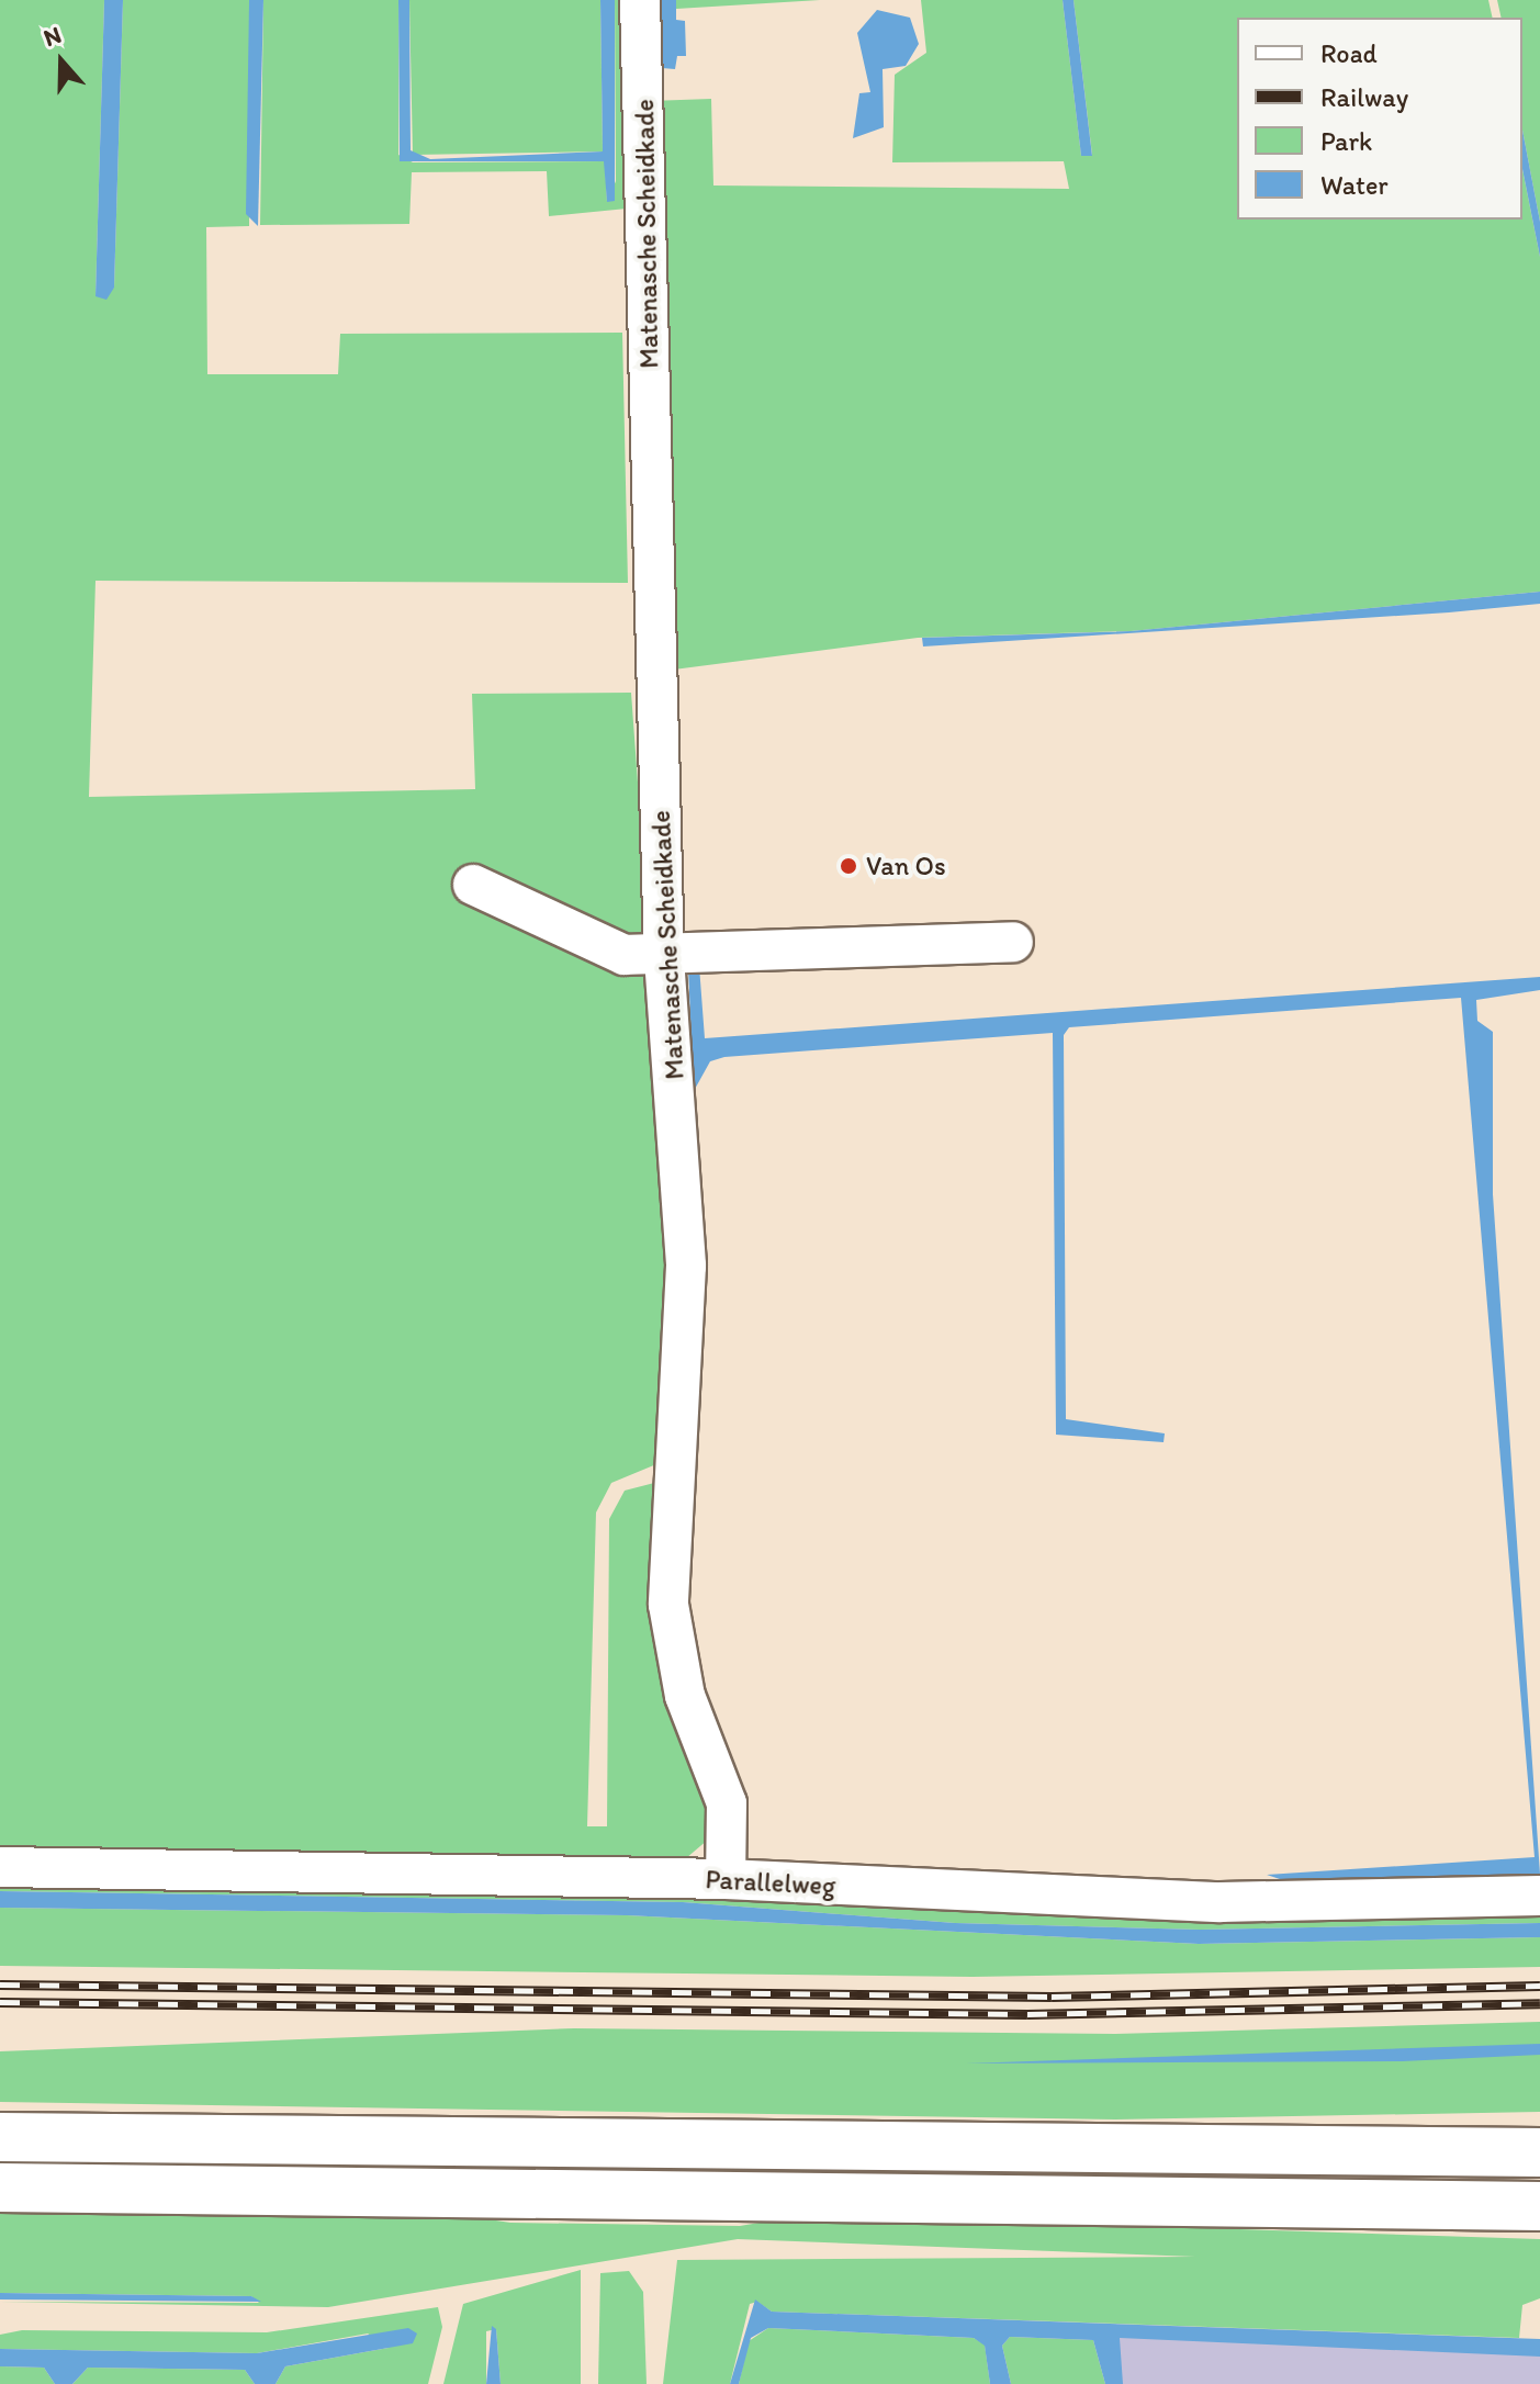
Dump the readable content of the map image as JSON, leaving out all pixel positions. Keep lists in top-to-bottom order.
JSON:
{
  "streets": {
    "street": ["Matenasche Scheidkade", "Parallelweg"]
  },
  "crossings": [
    ["Matenasche Scheidkade", "Parallelweg"]
  ],
  "places": ["Van Os"],
  "legend": [
    "Road",
    "Railway",
    "Park",
    "Water"
  ],
  "north": "top"
}
